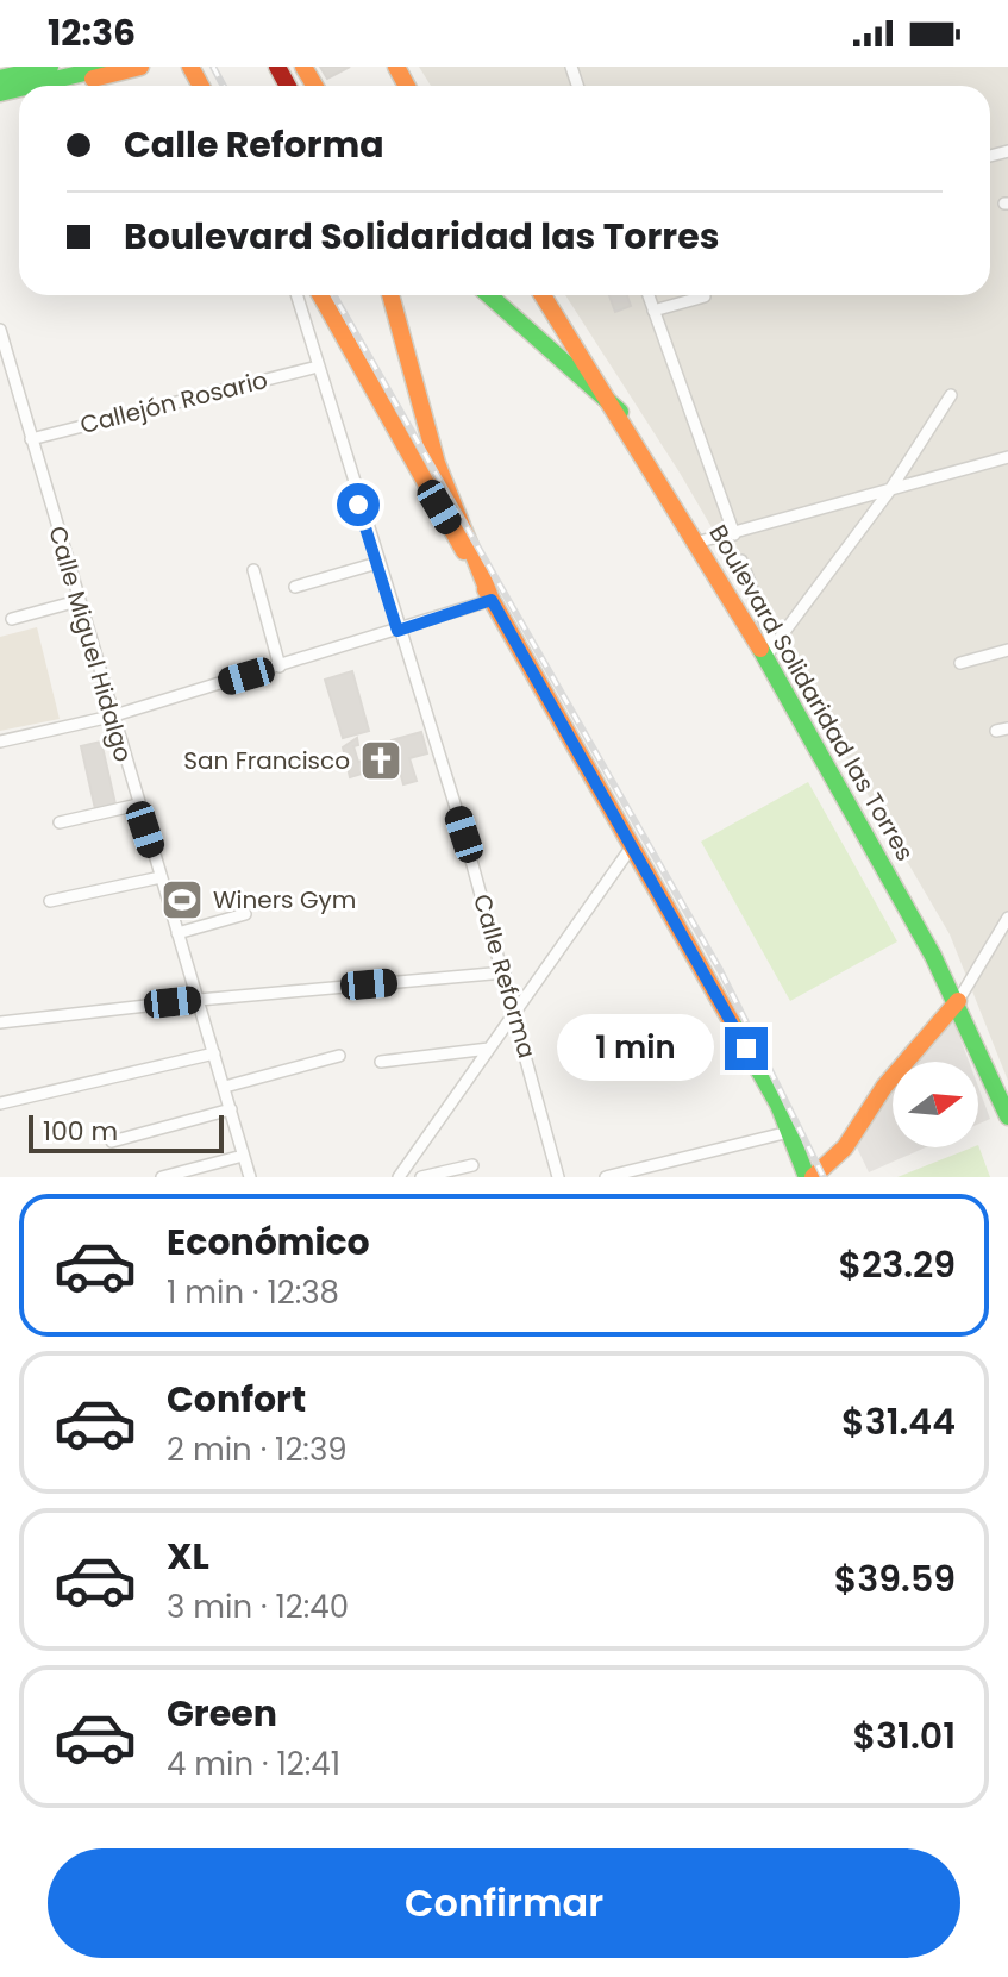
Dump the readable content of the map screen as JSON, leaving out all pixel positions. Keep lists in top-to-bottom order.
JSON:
{
  "streets": {
    "main road": ["Boulevard Solidaridad las Torres"],
    "street": ["Callejón Rosario", "Calle Miguel Hidalgo", "Calle Reforma"]
  },
  "crossings": [
    ["Callejón Rosario", "Calle Miguel Hidalgo"],
    ["Callejón Rosario", "Calle Reforma"]
  ],
  "places": {
    "church": ["San Francisco"],
    "sports": ["Winers Gym"]
  },
  "scale_bar": "100 m",
  "north": "right",
  "page": {
    "status": "12:36",
    "banner": ["Calle Reforma", "Boulevard Solidaridad las Torres"],
    "bubble": "1 min",
    "scale": "100 m",
    "list": [
      {
        "name": "Económico",
        "note": "1 min · 12:38",
        "value": "$23.29"
      },
      {
        "name": "Confort",
        "note": "2 min · 12:39",
        "value": "$31.44"
      },
      {
        "name": "XL",
        "note": "3 min · 12:40",
        "value": "$39.59"
      },
      {
        "name": "Green",
        "note": "4 min · 12:41",
        "value": "$31.01"
      }
    ],
    "buttons": "Confirmar"
  }
}
